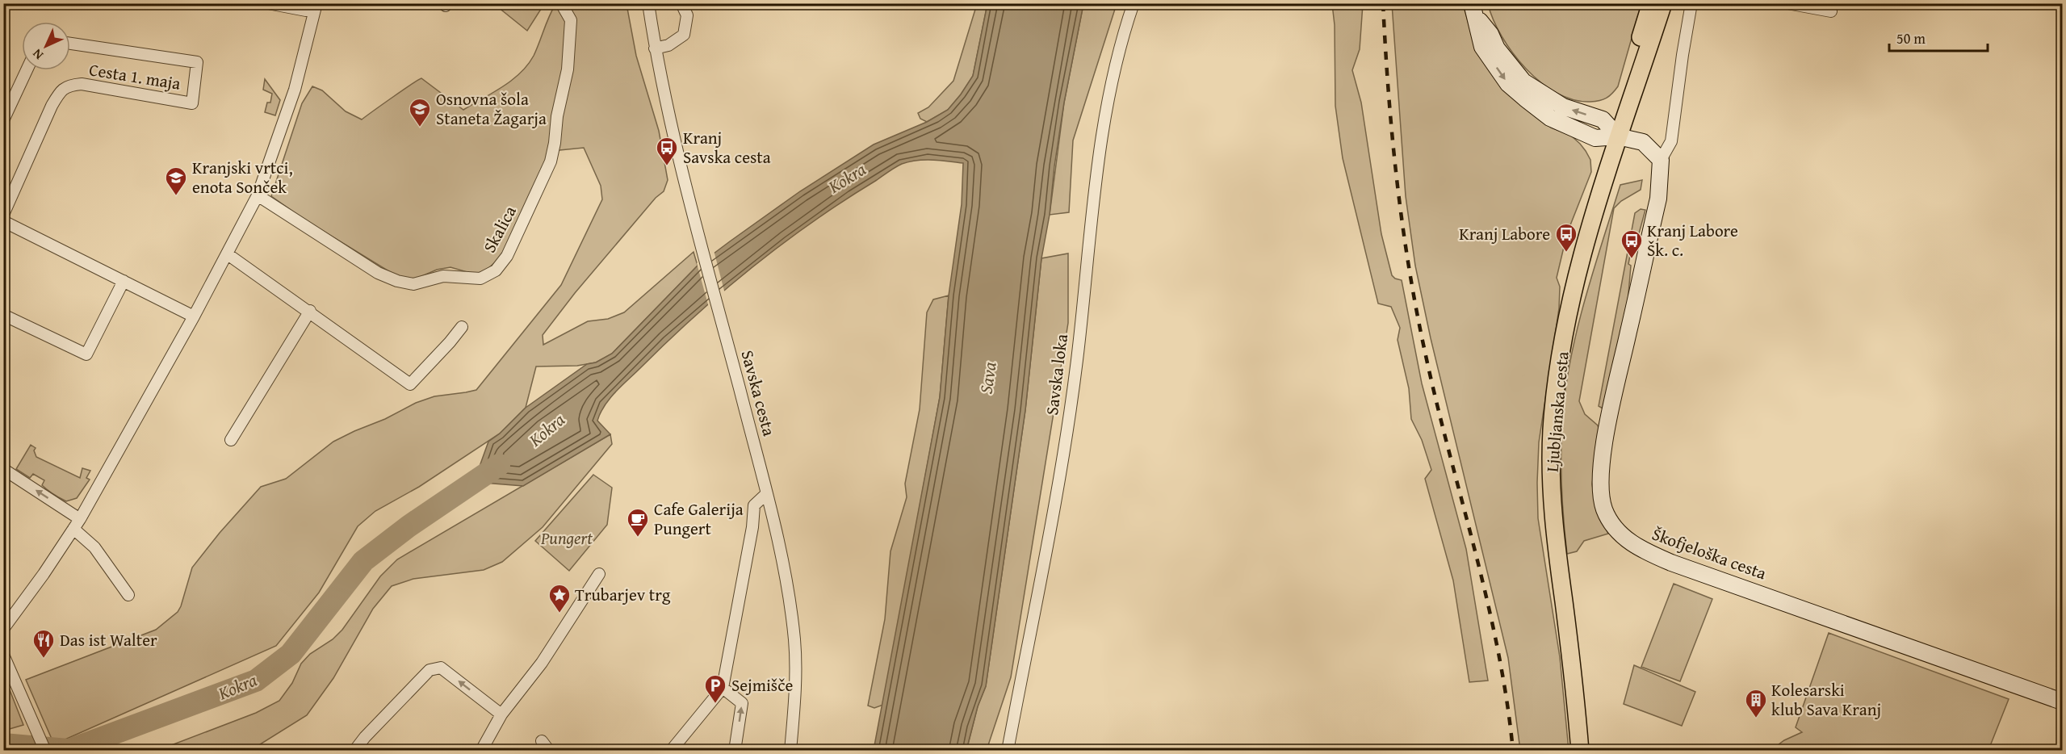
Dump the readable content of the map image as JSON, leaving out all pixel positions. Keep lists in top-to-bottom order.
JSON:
{
  "streets": {
    "main road": ["Ljubljanska cesta"],
    "street": [
      "Cesta 1. maja",
      "Skalica",
      "Savska loka",
      "Savska cesta",
      "Škofjeloška cesta"
    ]
  },
  "water": ["Kokra", "Sava"],
  "parks": ["Pungert"],
  "places": {
    "school or university": ["Osnovna šola Staneta Žagarja", "Kranjski vrtci, enota Sonček"],
    "bus stop": ["Kranj Savska cesta", "Kranj Labore", "Kranj Labore Šk. c."],
    "cafe": ["Cafe Galerija Pungert"],
    "place": ["Trubarjev trg"],
    "restaurant": ["Das ist Walter"],
    "parking": ["Sejmišče"],
    "building": ["Kolesarski klub Sava Kranj"]
  },
  "scale_bar": "50 m",
  "north": "bottom left"
}
